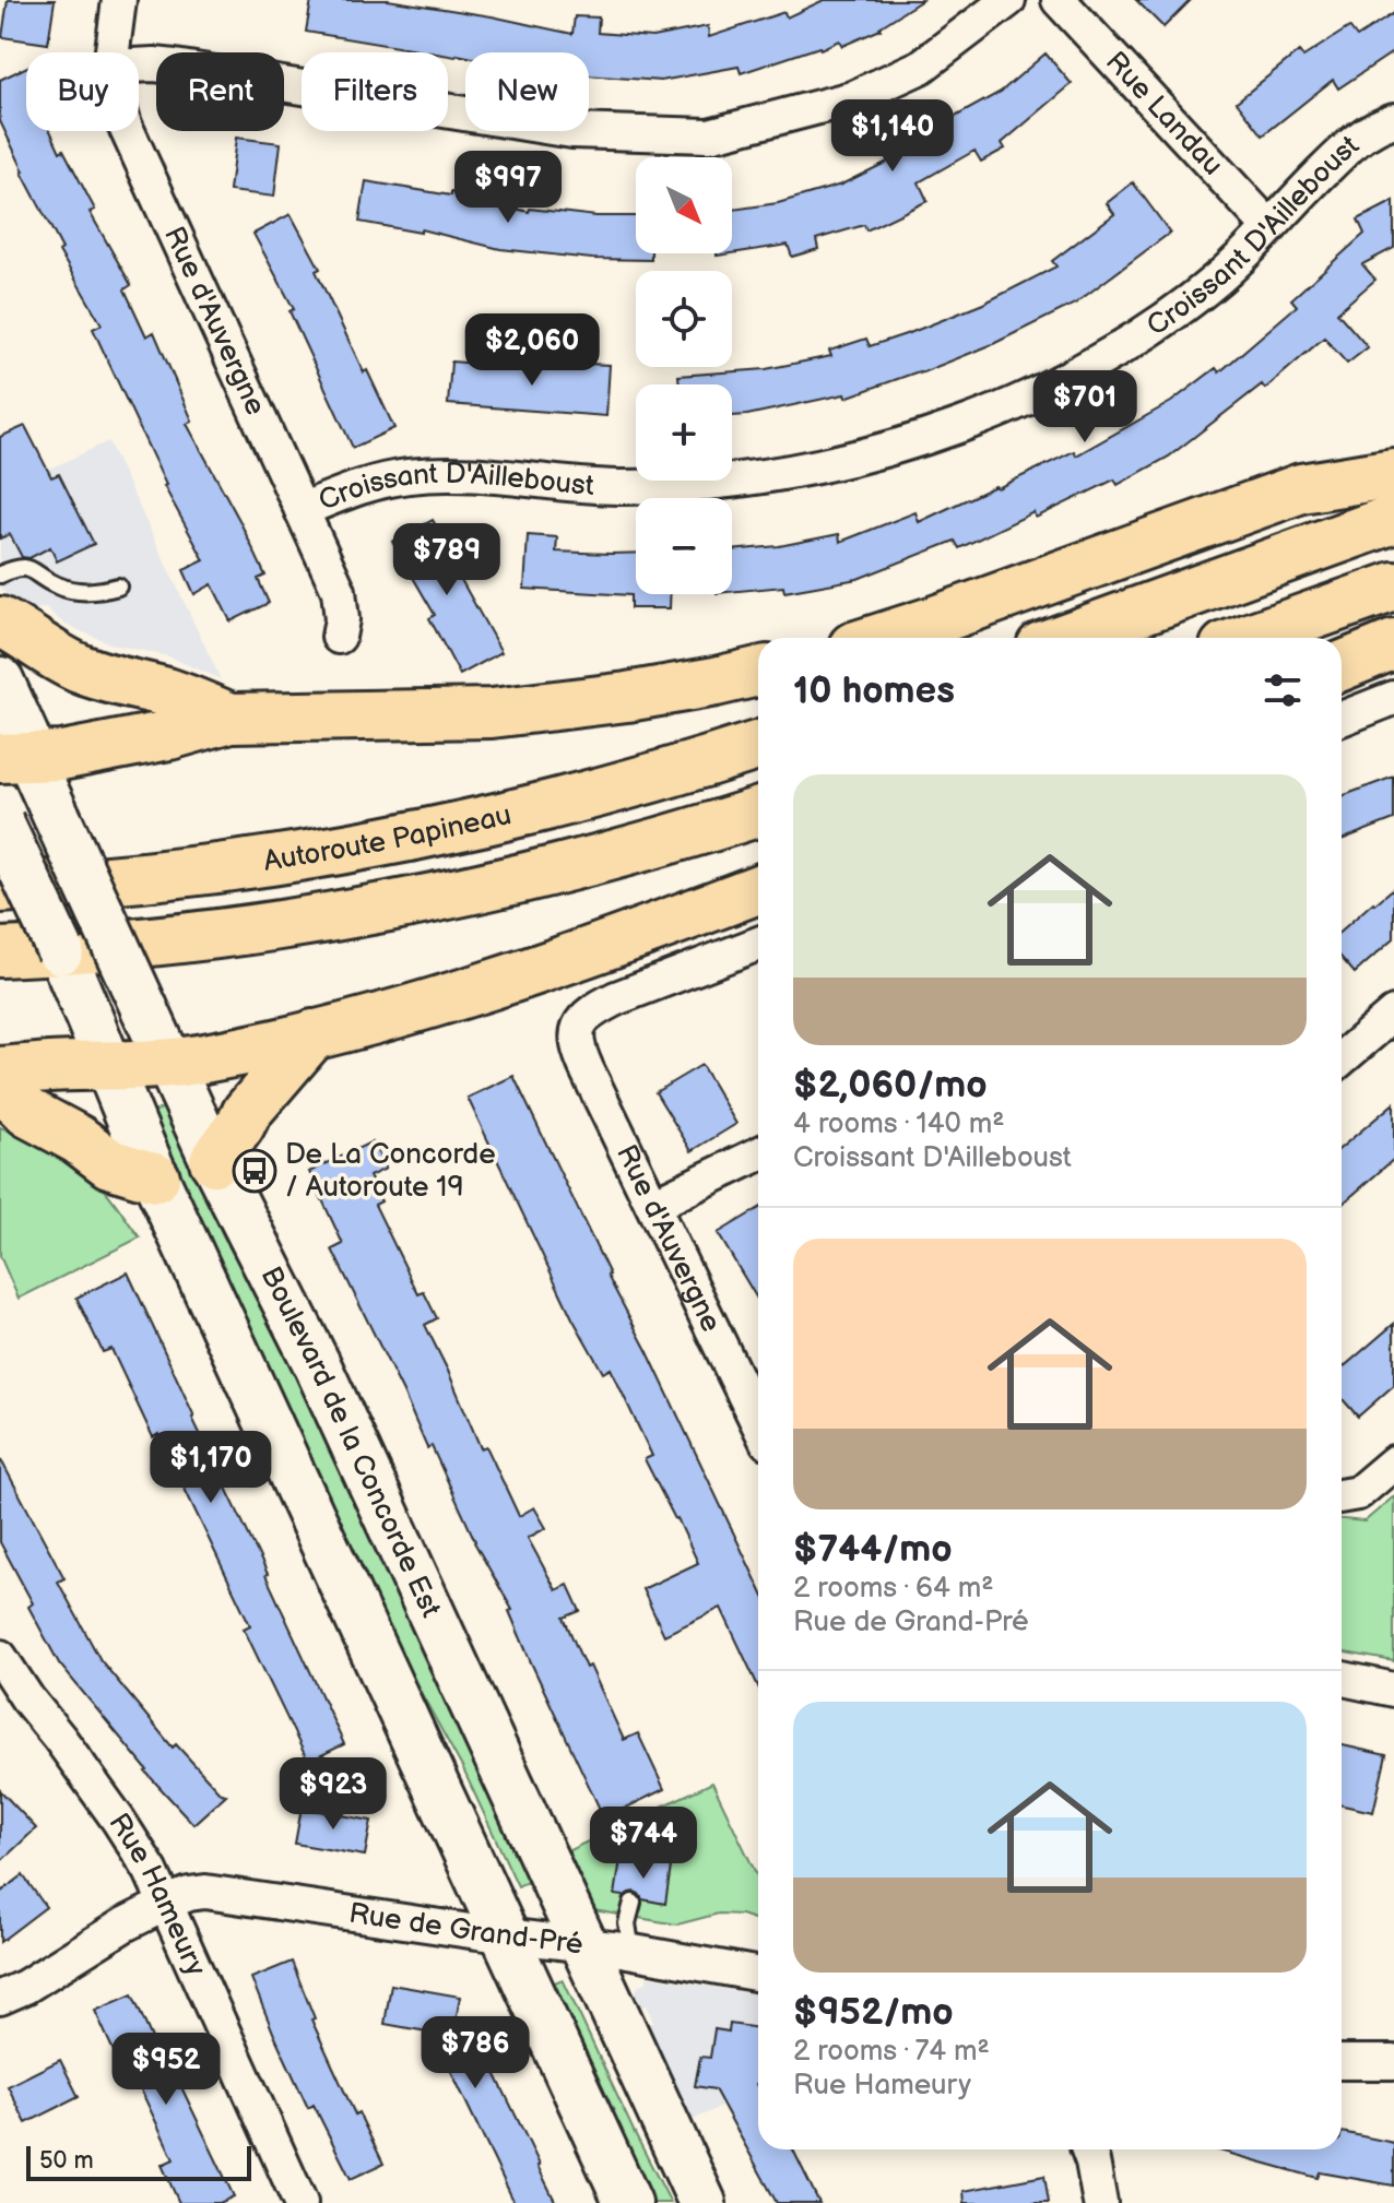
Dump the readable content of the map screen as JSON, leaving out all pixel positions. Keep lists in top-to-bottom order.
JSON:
{
  "streets": {
    "highway": ["Autoroute Papineau"],
    "street": [
      "Rue Landau",
      "Croissant D'Ailleboust",
      "Rue d'Auvergne",
      "Boulevard de la Concorde Est",
      "Rue Hameury",
      "Rue de Grand-Pré"
    ]
  },
  "crossings": [
    ["Rue Landau", "Croissant D'Ailleboust"],
    ["Croissant D'Ailleboust", "Rue d'Auvergne"],
    ["Boulevard de la Concorde Est", "Rue de Grand-Pré"],
    ["Rue Hameury", "Rue de Grand-Pré"]
  ],
  "places": {
    "bus stop": ["De La Concorde / Autoroute 19"]
  },
  "scale_bar": "50 m",
  "north": "bottom right",
  "page": {
    "chip": [
      "Buy",
      "Rent",
      "Filters",
      "New"
    ],
    "price": [
      "$1,140",
      "$997",
      "$2,060",
      "$701",
      "$789",
      "$1,170",
      "$923",
      "$744",
      "$786",
      "$952"
    ],
    "map_buttons": ["+", "−"],
    "heading": "10 homes",
    "list": [
      {
        "name": "$2,060/mo",
        "note": "4 rooms · 140 m² · Croissant D'Ailleboust"
      },
      {
        "name": "$744/mo",
        "note": "2 rooms · 64 m² · Rue de Grand-Pré"
      },
      {
        "name": "$952/mo",
        "note": "2 rooms · 74 m² · Rue Hameury"
      }
    ],
    "scale": "50 m"
  }
}
